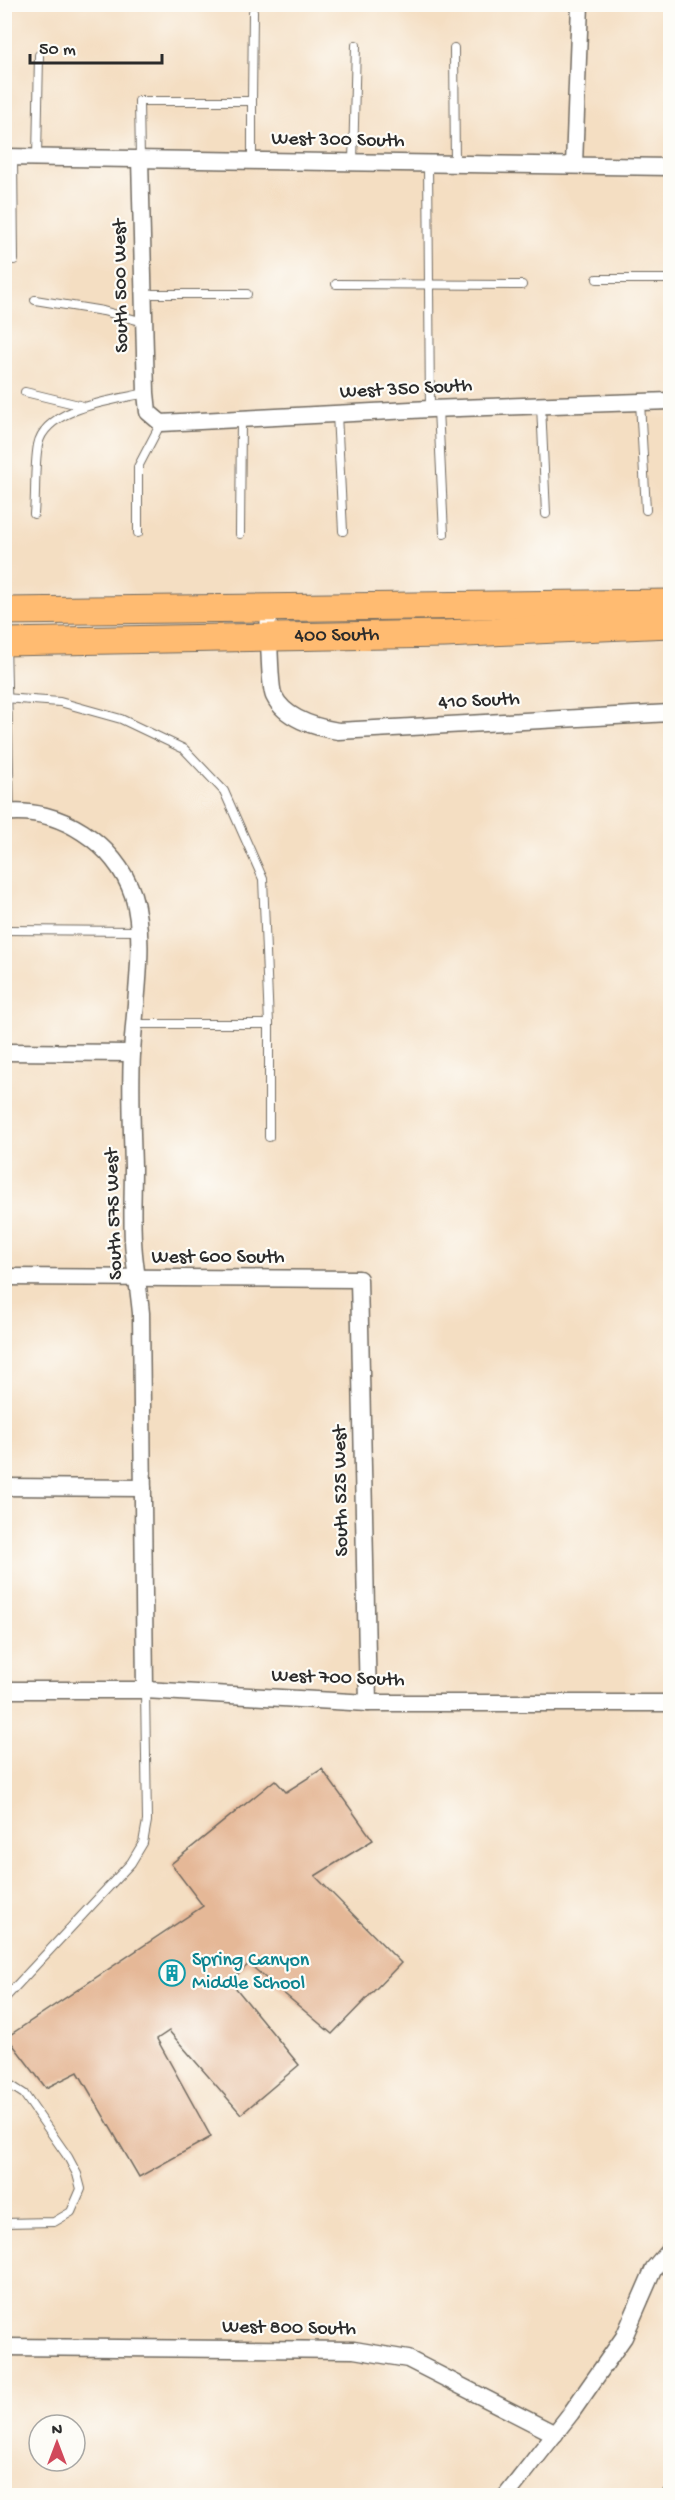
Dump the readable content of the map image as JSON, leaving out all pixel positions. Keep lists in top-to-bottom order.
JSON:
{
  "streets": {
    "main road": ["400 South"],
    "street": [
      "West 300 South",
      "South 500 West",
      "West 350 South",
      "410 South",
      "South 575 West",
      "West 600 South",
      "South 525 West",
      "West 700 South",
      "West 800 South"
    ]
  },
  "crossings": [
    ["West 300 South", "South 500 West"],
    ["South 500 West", "West 350 South"],
    ["400 South", "410 South"],
    ["South 575 West", "West 600 South"],
    ["South 575 West", "West 700 South"],
    ["West 600 South", "South 525 West"],
    ["South 525 West", "West 700 South"]
  ],
  "places": {
    "building": ["Spring Canyon Middle School"]
  },
  "scale_bar": "50 m",
  "north": "top"
}
